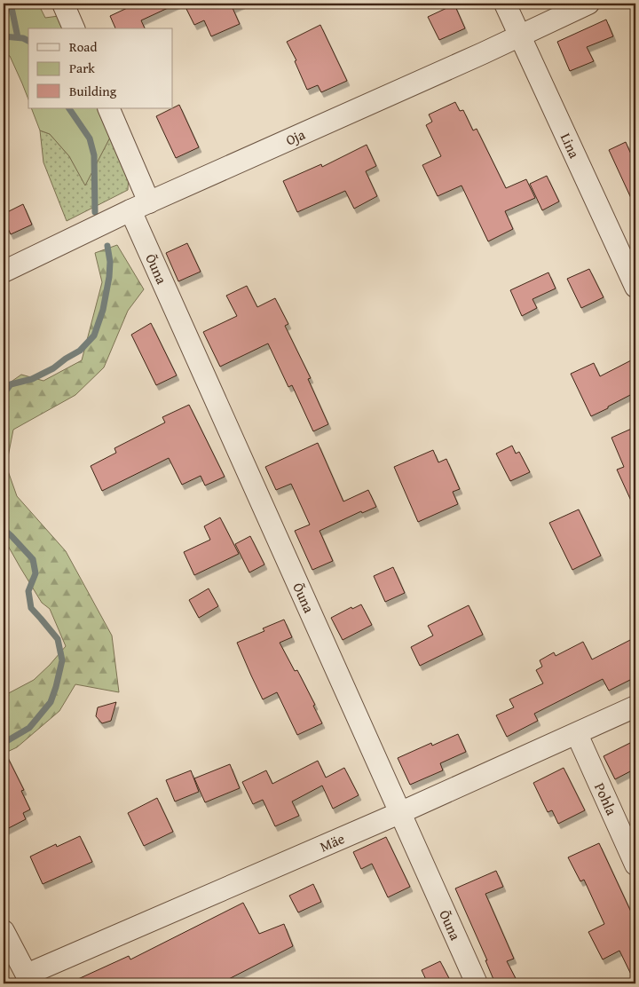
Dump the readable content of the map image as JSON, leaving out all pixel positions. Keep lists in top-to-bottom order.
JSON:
{
  "streets": {
    "street": [
      "Oja",
      "Lina",
      "Õuna",
      "Pohla",
      "Mäe"
    ]
  },
  "crossings": [
    ["Oja", "Lina"],
    ["Oja", "Õuna"],
    ["Õuna", "Mäe"],
    ["Pohla", "Mäe"]
  ],
  "legend": ["Road", "Park", "Building"]
}
